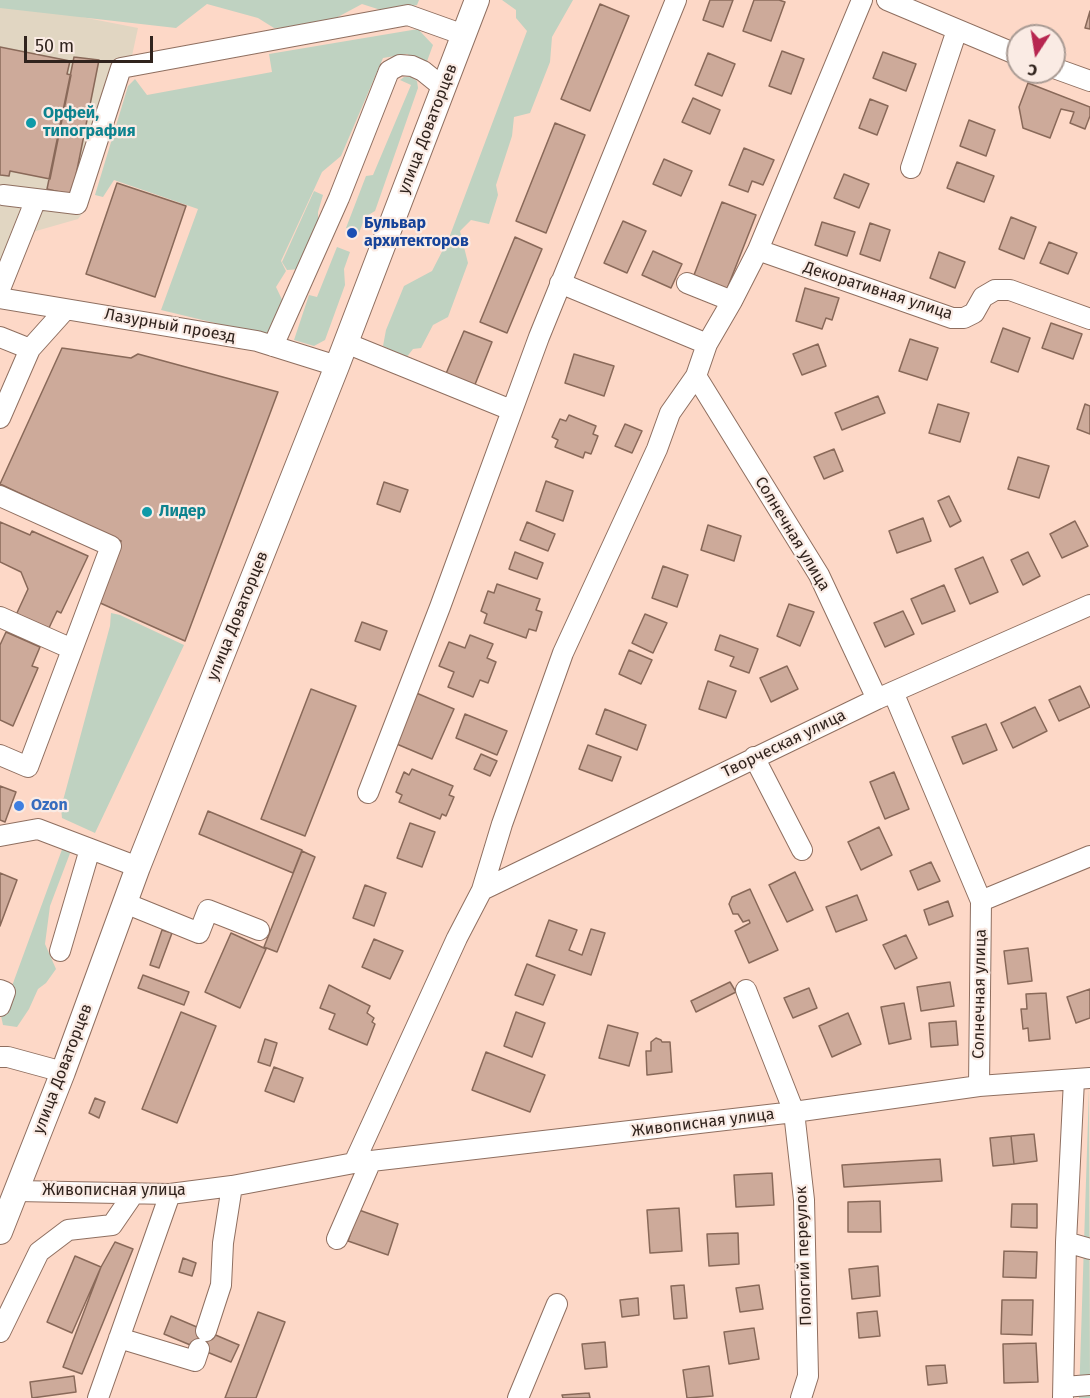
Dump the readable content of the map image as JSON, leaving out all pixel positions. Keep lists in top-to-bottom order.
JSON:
{
  "streets": {
    "main road": ["улица Доваторцев"],
    "street": [
      "Декоративная улица",
      "Лазурный проезд",
      "Солнечная улица",
      "Творческая улица",
      "Живописная улица",
      "Пологий переулок"
    ]
  },
  "crossings": [
    ["улица Доваторцев", "Лазурный проезд"],
    ["улица Доваторцев", "Живописная улица"],
    ["Солнечная улица", "Творческая улица"],
    ["Солнечная улица", "Живописная улица"],
    ["Живописная улица", "Пологий переулок"]
  ],
  "places": [
    "Орфей, типография",
    "Бульвар архитекторов",
    "Лидер",
    "Ozon"
  ],
  "scale_bar": "50 m",
  "north": "bottom"
}
